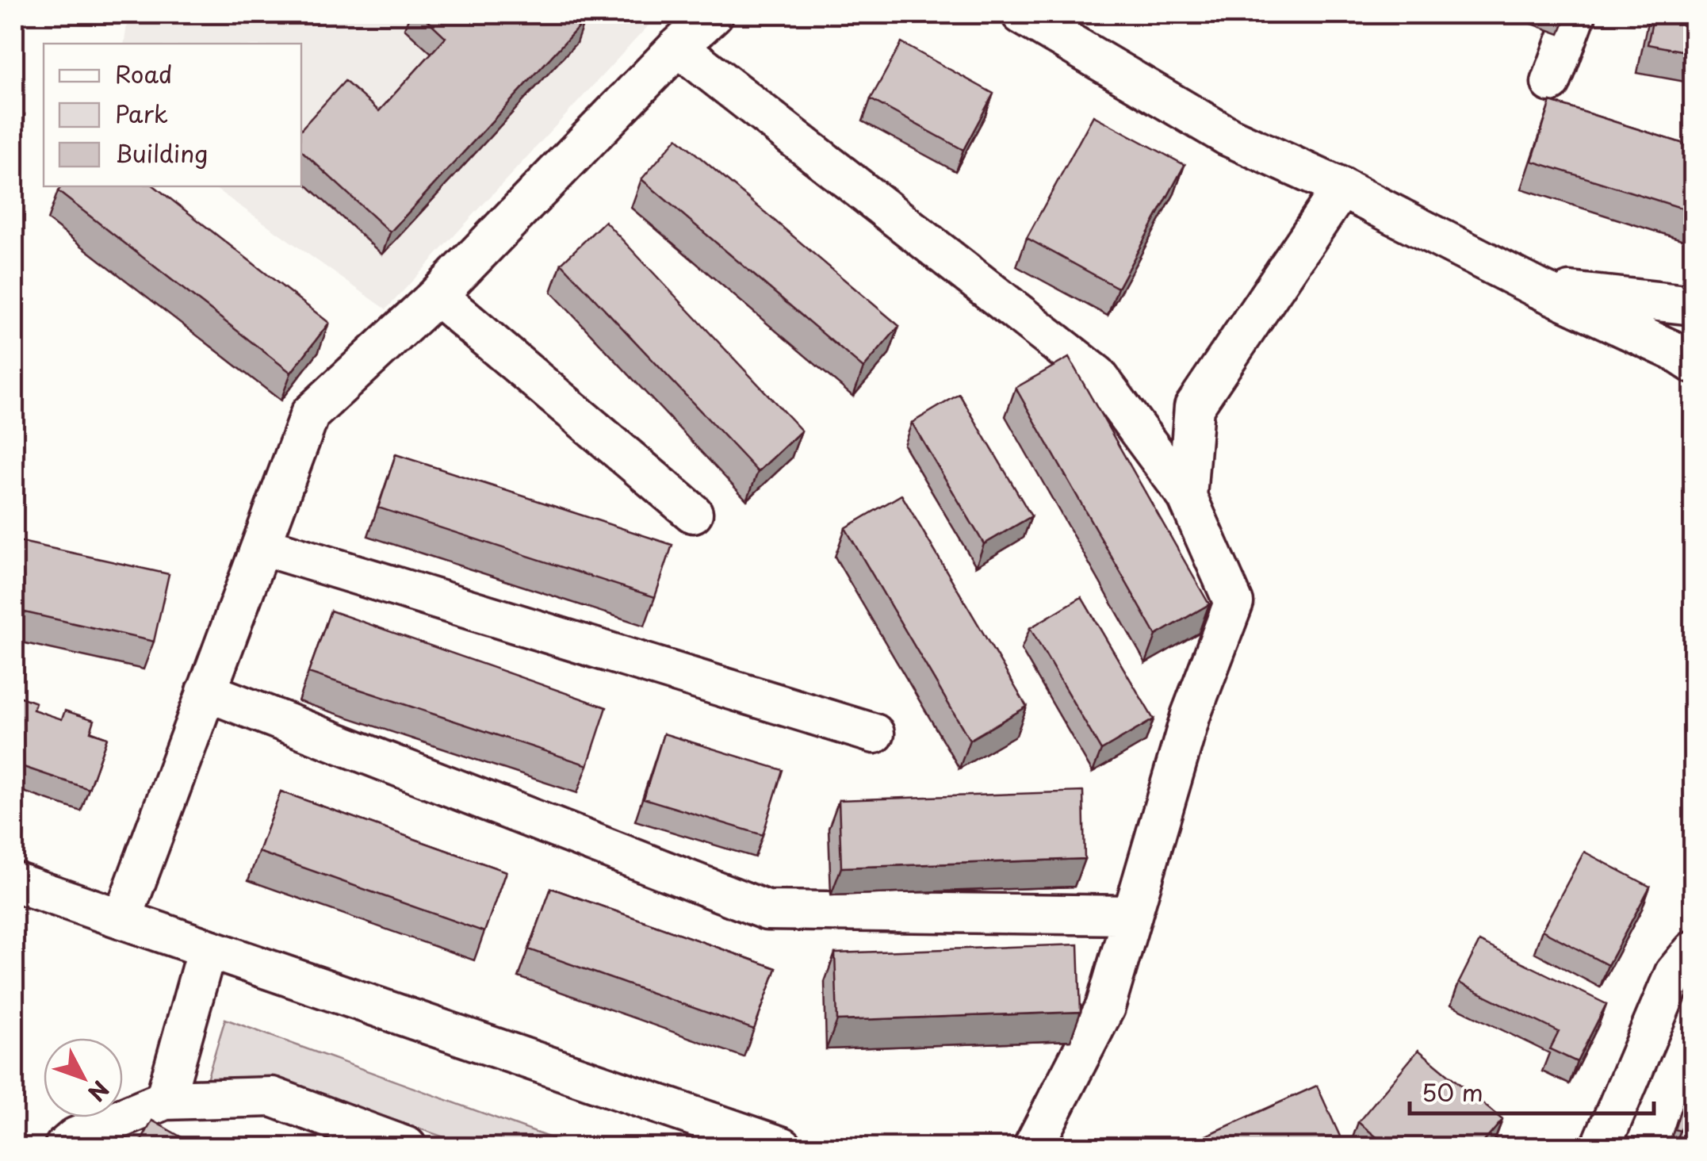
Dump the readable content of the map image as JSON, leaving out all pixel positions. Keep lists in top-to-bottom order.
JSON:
{
  "legend": ["Road", "Park", "Building"],
  "scale_bar": "50 m",
  "north": "bottom right"
}
